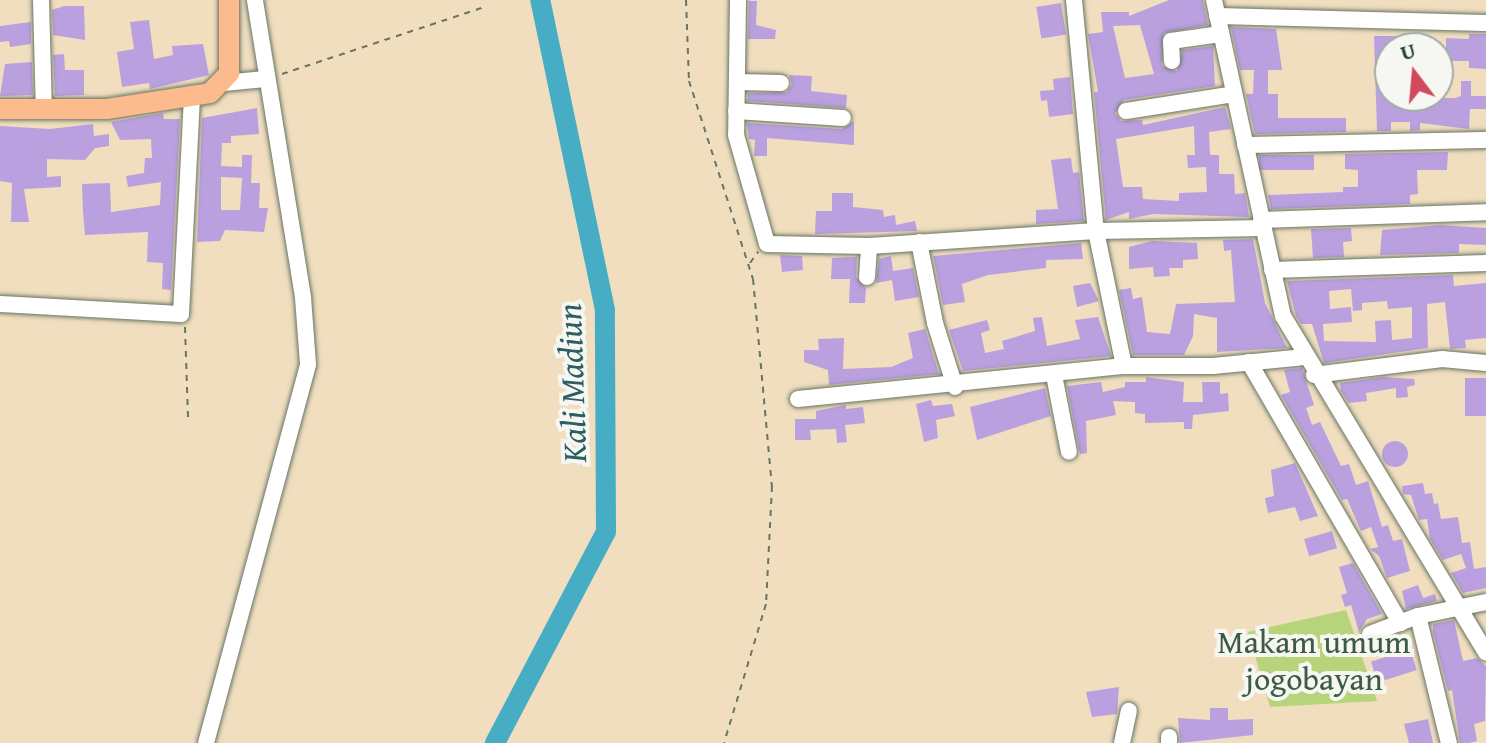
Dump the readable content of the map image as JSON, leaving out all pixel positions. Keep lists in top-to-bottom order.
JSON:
{
  "water": ["Kali Madiun"],
  "parks": ["Makam umum jogobayan"],
  "north": "top"
}
